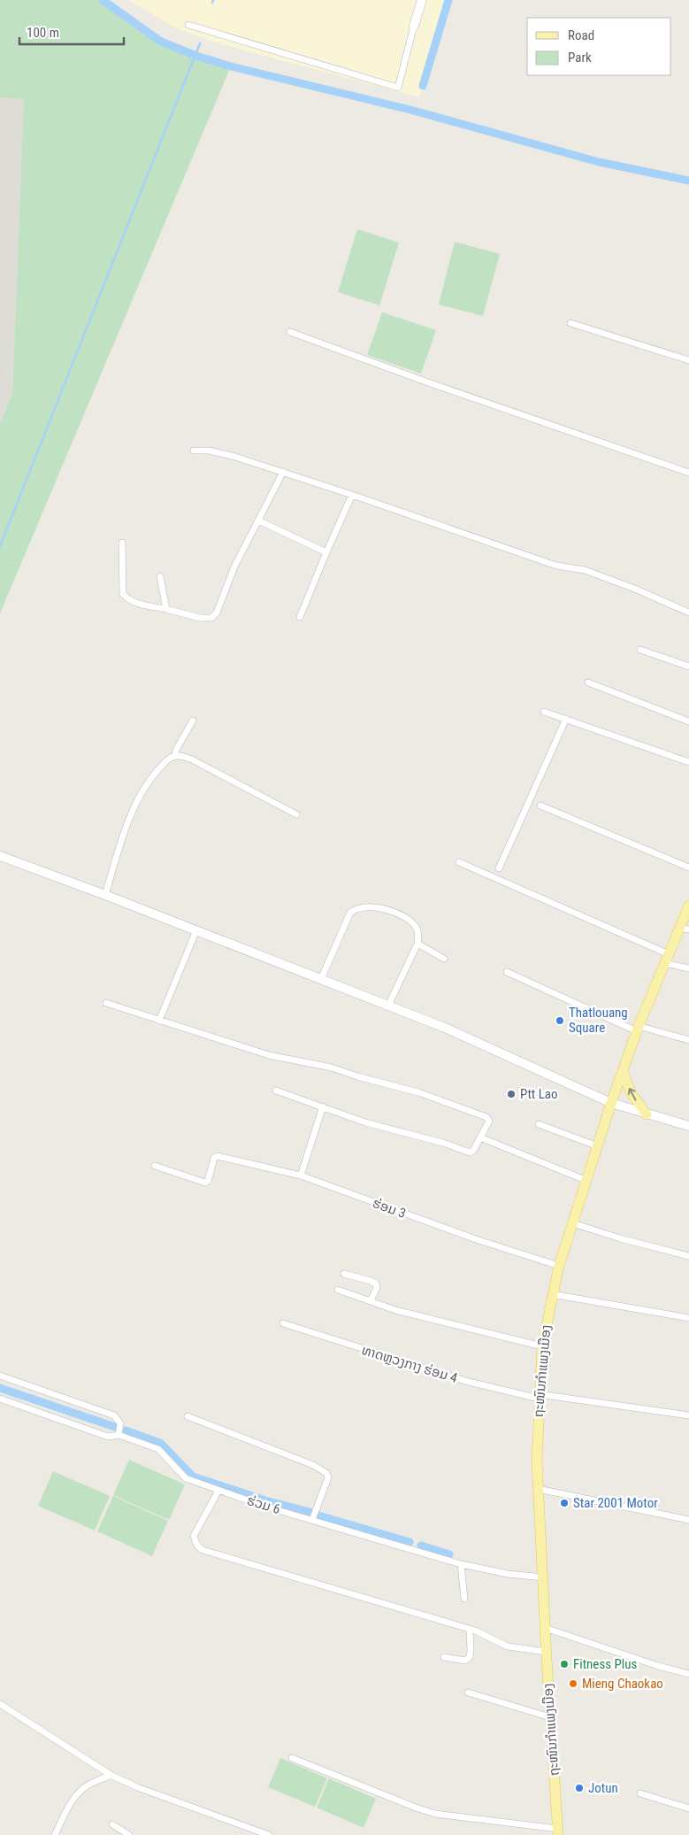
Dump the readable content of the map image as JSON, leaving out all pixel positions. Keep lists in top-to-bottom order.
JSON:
{
  "streets": {
    "main road": ["ຖະໜົນກຳແພງເມືອງ"],
    "street": ["ຮ່ອມ 3", "ທາດຫຼວງກາງ ຮ່ອມ 4", "ຮ່ວມ 6"]
  },
  "crossings": [
    ["ຮ່ອມ 3", "ຖະໜົນກຳແພງເມືອງ"],
    ["ທາດຫຼວງກາງ ຮ່ອມ 4", "ຖະໜົນກຳແພງເມືອງ"],
    ["ຖະໜົນກຳແພງເມືອງ", "ຮ່ວມ 6"]
  ],
  "places": [
    "Thatlouang Square",
    "Ptt Lao",
    "Star 2001 Motor",
    "Fitness Plus",
    "Mieng Chaokao",
    "Jotun"
  ],
  "legend": ["Road", "Park"],
  "scale_bar": "100 m"
}
